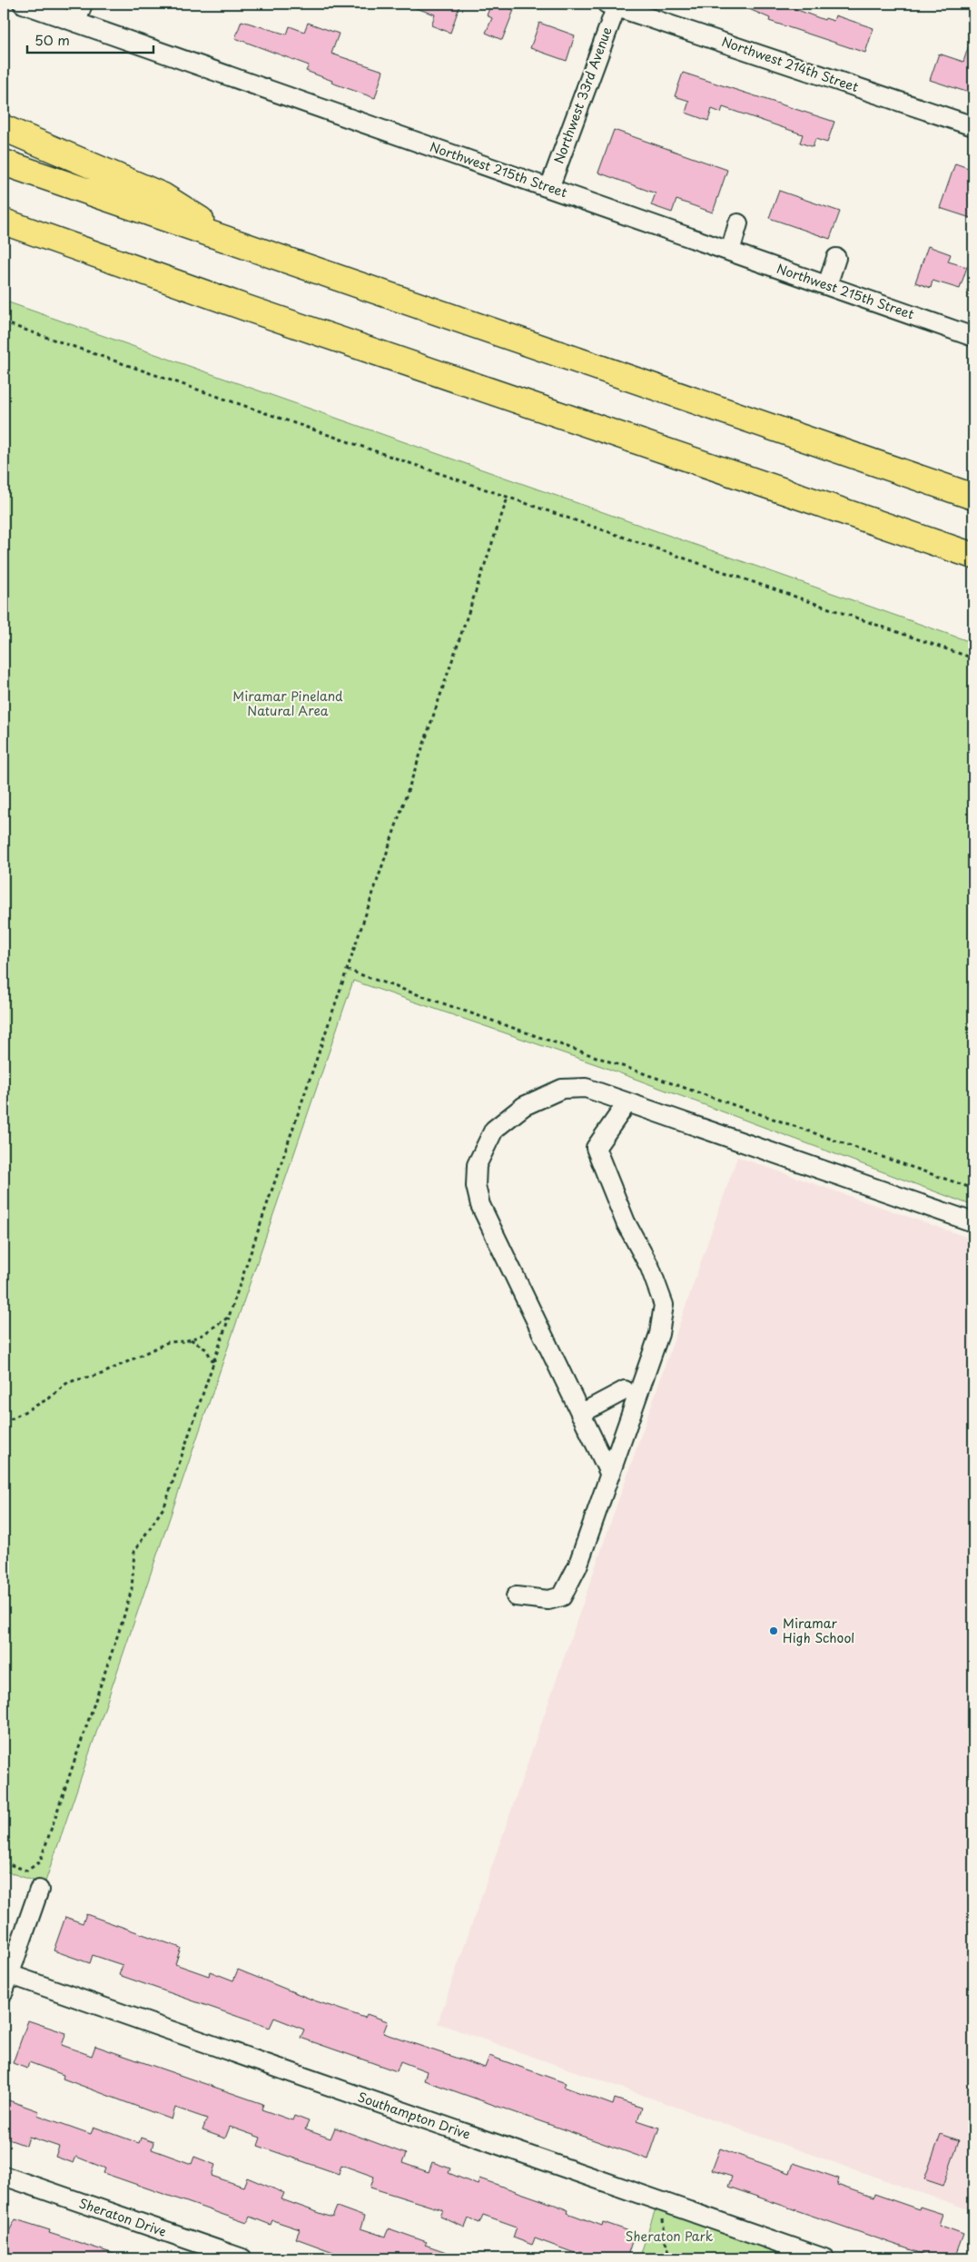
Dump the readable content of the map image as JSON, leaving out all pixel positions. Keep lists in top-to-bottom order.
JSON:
{
  "streets": {
    "street": [
      "Northwest 214th Street",
      "Northwest 33rd Avenue",
      "Northwest 215th Street",
      "Southampton Drive",
      "Sheraton Drive"
    ]
  },
  "crossings": [
    ["Northwest 214th Street", "Northwest 33rd Avenue"],
    ["Northwest 33rd Avenue", "Northwest 215th Street"]
  ],
  "parks": ["Miramar Pineland Natural Area", "Sheraton Park"],
  "places": ["Miramar High School"],
  "scale_bar": "50 m"
}
